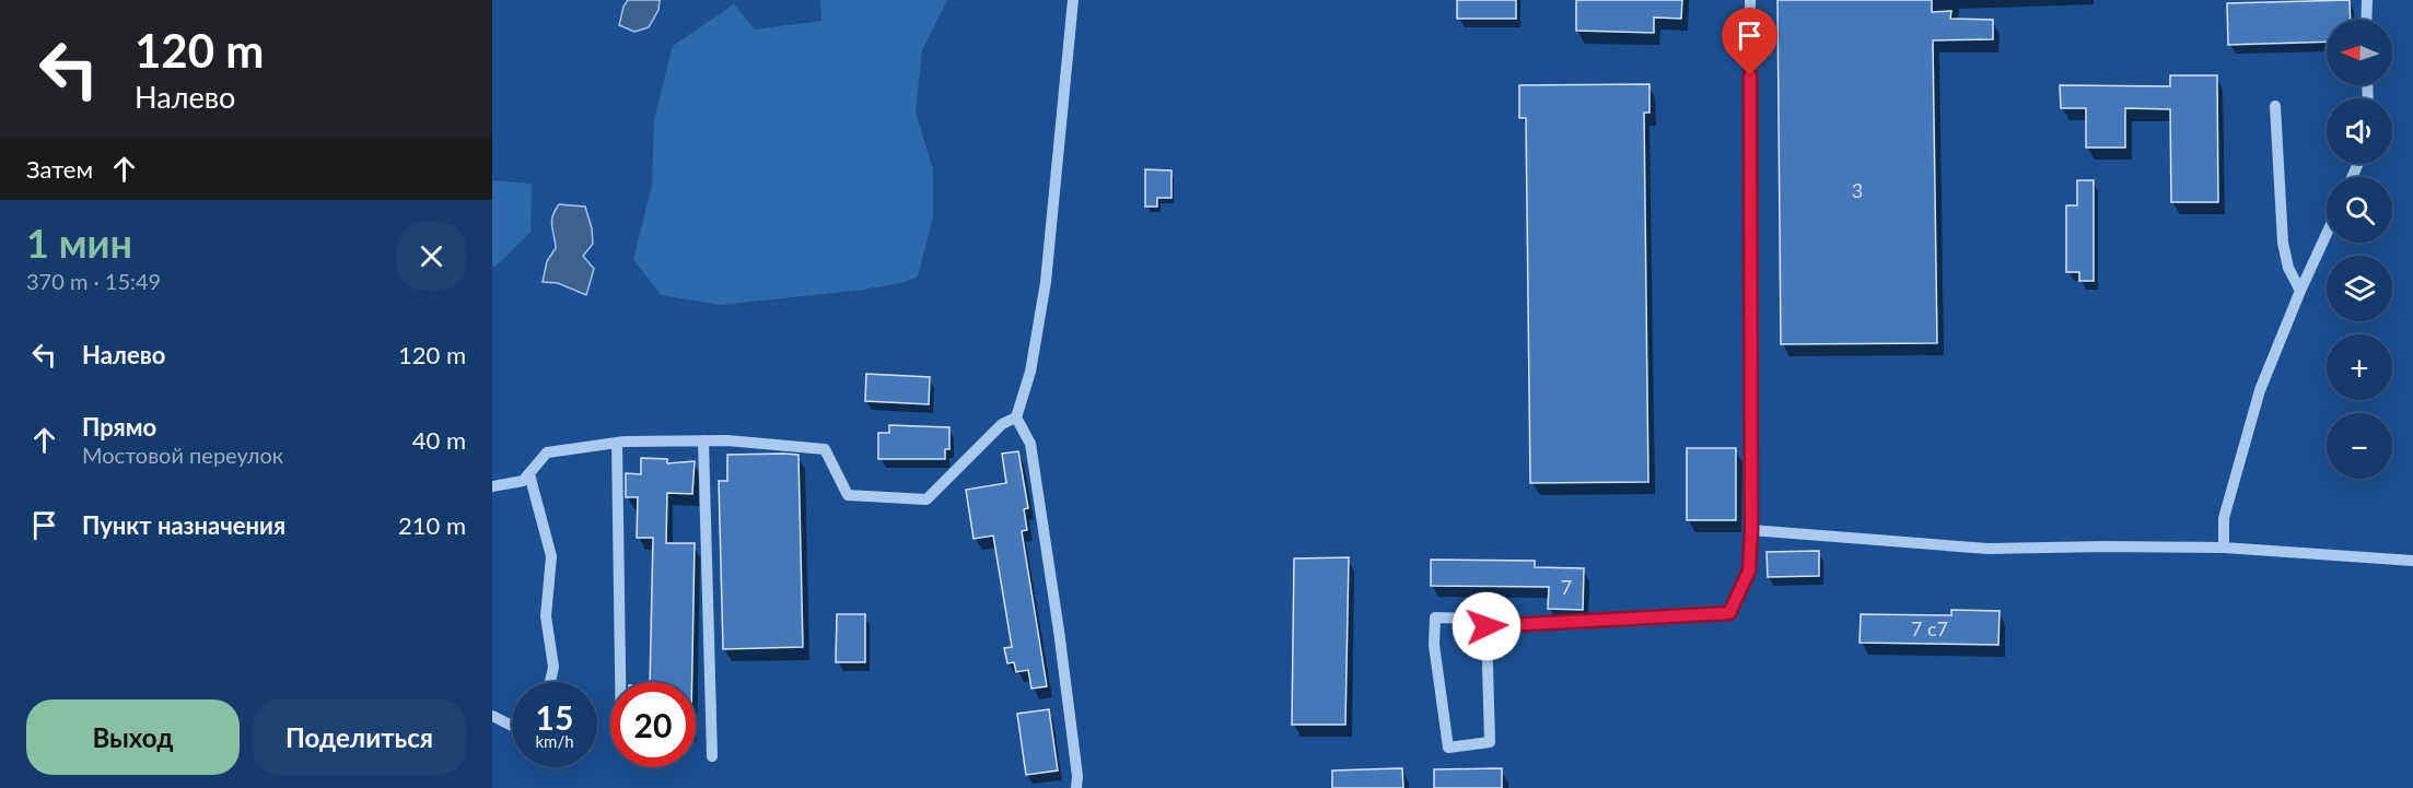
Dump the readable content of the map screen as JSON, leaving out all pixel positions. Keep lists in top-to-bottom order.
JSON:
{
  "house_numbers": ["3", "7", "7 с7"],
  "north": "left",
  "page": {
    "turn": ["120 m", "Налево"],
    "map_buttons": ["+", "−"],
    "then": "Затем",
    "heading": ["1 мин", "370 m · 15:49"],
    "list": [
      {
        "name": "Налево",
        "value": "120 m"
      },
      {
        "name": "Прямо",
        "note": "Мостовой переулок",
        "value": "40 m"
      },
      {
        "name": "Пункт назначения",
        "value": "210 m"
      }
    ],
    "speed": "15 km/h",
    "limit": "20",
    "buttons": ["Выход", "Поделиться"]
  }
}
